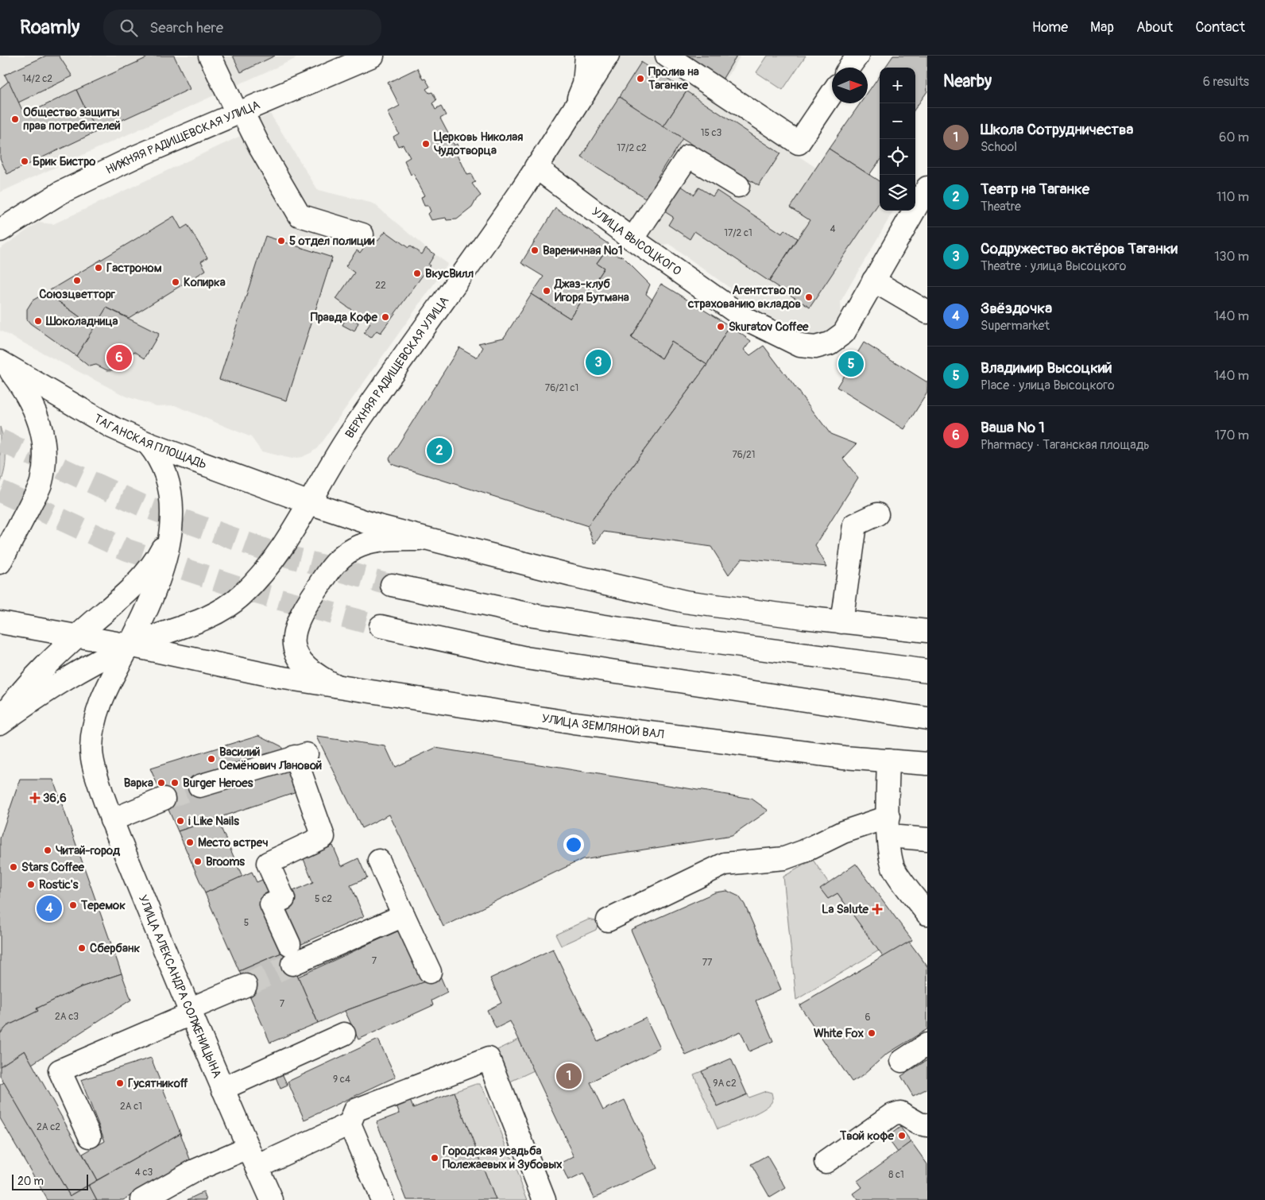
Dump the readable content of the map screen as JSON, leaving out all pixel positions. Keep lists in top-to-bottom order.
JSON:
{
  "streets": {
    "main road": [
      "НИЖНЯЯ РАДИЩЕВСКАЯ УЛИЦА",
      "УЛИЦА ВЫСОЦКОГО",
      "ВЕРХНЯЯ РАДИЩЕВСКАЯ УЛИЦА",
      "ТАГАНСКАЯ ПЛОЩАДЬ",
      "УЛИЦА ЗЕМЛЯНОЙ ВАЛ",
      "УЛИЦА АЛЕКСАНДРА СОЛЖЕНИЦЫНА"
    ]
  },
  "crossings": [
    ["УЛИЦА ВЫСОЦКОГО", "ВЕРХНЯЯ РАДИЩЕВСКАЯ УЛИЦА"],
    ["ВЕРХНЯЯ РАДИЩЕВСКАЯ УЛИЦА", "ТАГАНСКАЯ ПЛОЩАДЬ"],
    ["ВЕРХНЯЯ РАДИЩЕВСКАЯ УЛИЦА", "УЛИЦА ЗЕМЛЯНОЙ ВАЛ"],
    ["ВЕРХНЯЯ РАДИЩЕВСКАЯ УЛИЦА", "УЛИЦА АЛЕКСАНДРА СОЛЖЕНИЦЫНА"],
    ["ТАГАНСКАЯ ПЛОЩАДЬ", "УЛИЦА АЛЕКСАНДРА СОЛЖЕНИЦЫНА"],
    ["УЛИЦА ЗЕМЛЯНОЙ ВАЛ", "УЛИЦА АЛЕКСАНДРА СОЛЖЕНИЦЫНА"]
  ],
  "places": {
    "other": [
      "Пролив на Таганке",
      "Общество защиты прав потребителей",
      "Церковь Николая Чудотворца",
      "Брик Бистро",
      "5 отдел полиции",
      "Вареничная №1",
      "Гастроном",
      "ВкусВилл",
      "Союзцветторг",
      "Копирка",
      "Джаз-клуб Игоря Бутмана",
      "Агентство по страхованию вкладов",
      "Правда Кофе",
      "Шоколадница",
      "Skuratov Coffee",
      "Василий Семёнович Лановой",
      "Варка",
      "Burger Heroes",
      "i Like Nails",
      "Место встреч",
      "Читай-город",
      "Brooms",
      "Stars Coffee",
      "Rostic's",
      "Теремок",
      "Сбербанк",
      "White Fox",
      "Гусятникоff",
      "Твой кофе",
      "Городская усадьба Полежаевых и Зубовых"
    ],
    "health": ["36,6", "La Salute"]
  },
  "house_numbers": [
    "14/2 с2",
    "15 с3",
    "17/2 с2",
    "4",
    "17/2 с1",
    "22",
    "76/21 с1",
    "76/21",
    "5 с2",
    "5",
    "7",
    "77",
    "7",
    "2А с3",
    "6",
    "9 с4",
    "9А с2",
    "2А с1",
    "2А с2",
    "4 с3",
    "8 с1"
  ],
  "scale_bar": "20 m",
  "north": "right",
  "page": {
    "header": "Roamly",
    "search": "Search here",
    "nav": [
      "Home",
      "Map",
      "About",
      "Contact"
    ],
    "heading": ["Nearby", "6 results"],
    "map_buttons": ["+", "−"],
    "list": [
      {
        "mark": "1",
        "name": "Школа Сотрудничества",
        "note": "School",
        "value": "60 m"
      },
      {
        "mark": "2",
        "name": "Театр на Таганке",
        "note": "Theatre",
        "value": "110 m"
      },
      {
        "mark": "3",
        "name": "Содружество актёров Таганки",
        "note": "Theatre · улица Высоцкого",
        "value": "130 m"
      },
      {
        "mark": "4",
        "name": "Звёздочка",
        "note": "Supermarket",
        "value": "140 m"
      },
      {
        "mark": "5",
        "name": "Владимир Высоцкий",
        "note": "Place · улица Высоцкого",
        "value": "140 m"
      },
      {
        "mark": "6",
        "name": "Ваша № 1",
        "note": "Pharmacy · Таганская площадь",
        "value": "170 m"
      }
    ],
    "pins": [
      "6",
      "3",
      "5",
      "2",
      "4",
      "1"
    ],
    "scale": "20 m"
  }
}
